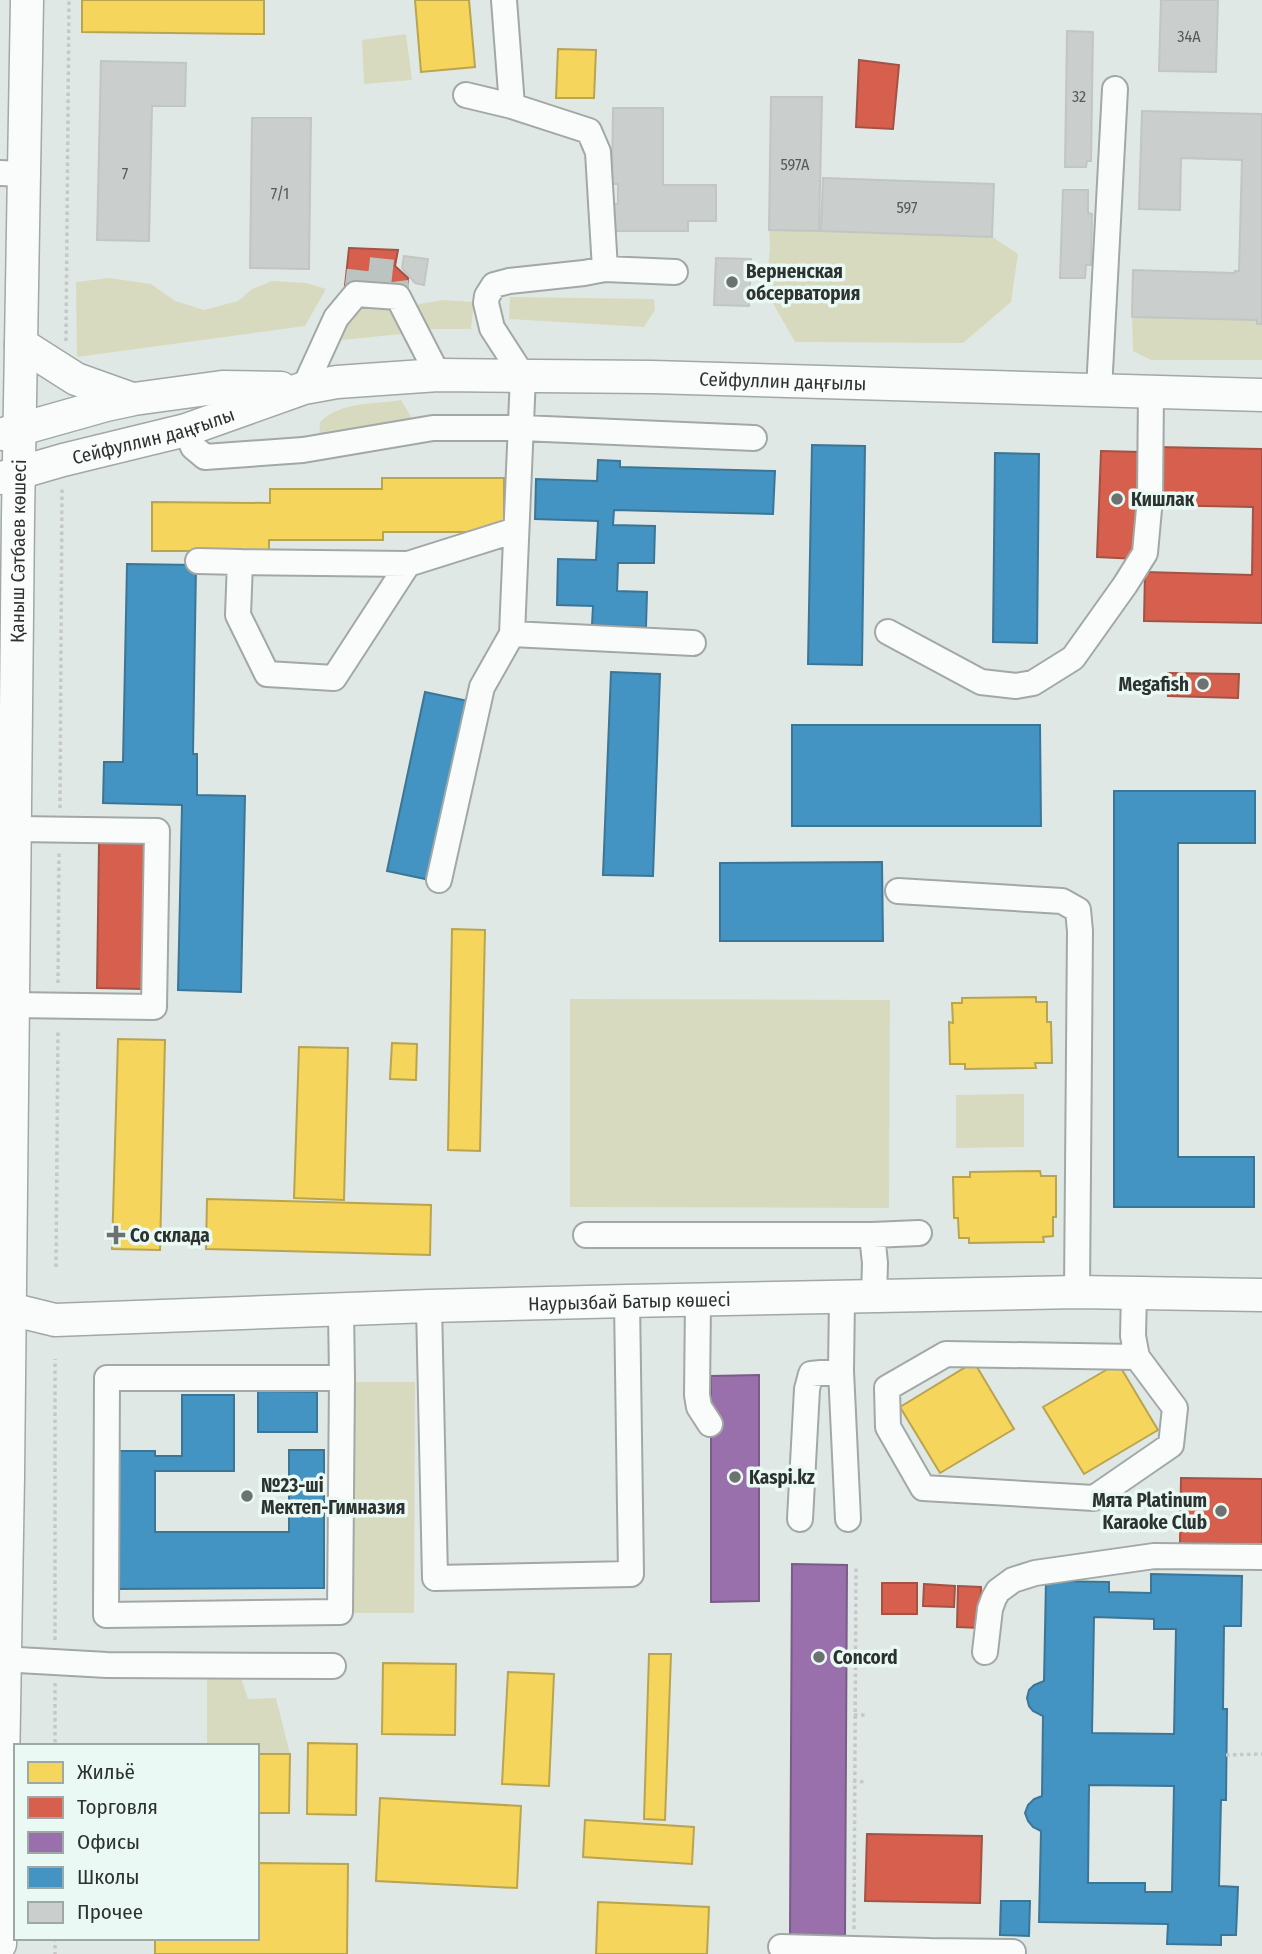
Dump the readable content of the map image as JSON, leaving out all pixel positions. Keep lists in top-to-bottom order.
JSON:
{
  "streets": {
    "main road": ["Сейфуллин даңғылы", "Қаныш Сәтбаев көшесі", "Наурызбай Батыр көшесі"]
  },
  "crossings": [
    ["Сейфуллин даңғылы", "Қаныш Сәтбаев көшесі"],
    ["Қаныш Сәтбаев көшесі", "Наурызбай Батыр көшесі"]
  ],
  "places": {
    "other": [
      "Верненская обсерватория",
      "Кишлак",
      "Megafish",
      "Kaspi.kz",
      "№23-ші Мектеп-Гимназия",
      "Мята Platinum Karaoke Club",
      "Concord"
    ],
    "health": ["Со склада"]
  },
  "house_numbers": [
    "34А",
    "32",
    "597А",
    "7",
    "7/1",
    "597"
  ],
  "legend": [
    "Жильё",
    "Торговля",
    "Офисы",
    "Школы",
    "Прочее"
  ]
}
